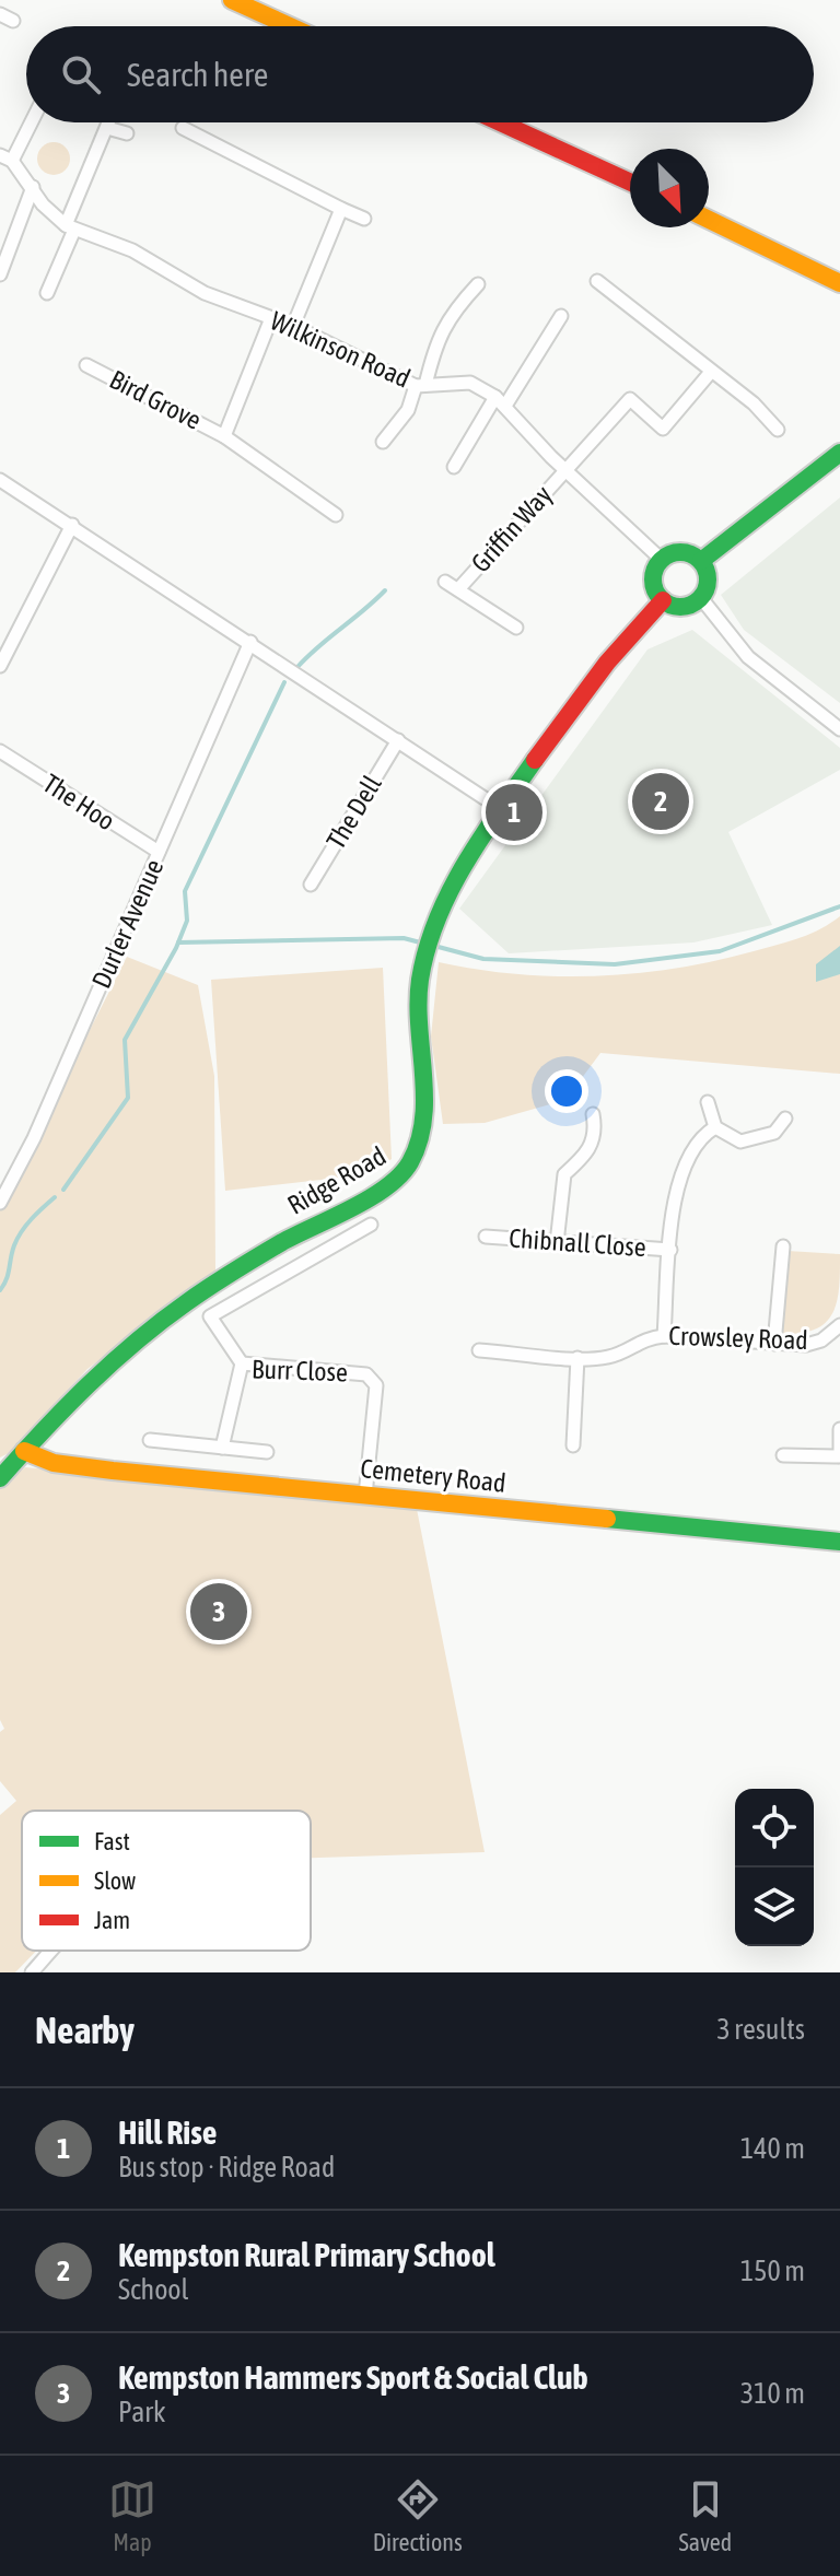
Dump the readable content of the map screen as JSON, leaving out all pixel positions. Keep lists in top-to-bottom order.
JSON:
{
  "streets": {
    "main road": ["Ridge Road", "Cemetery Road"],
    "street": [
      "Wilkinson Road",
      "Bird Grove",
      "Griffin Way",
      "The Hoo",
      "The Dell",
      "Durler Avenue",
      "Chibnall Close",
      "Crowsley Road",
      "Burr Close"
    ]
  },
  "crossings": [
    ["Wilkinson Road", "Bird Grove"],
    ["Wilkinson Road", "Griffin Way"],
    ["Wilkinson Road", "Ridge Road"],
    ["The Hoo", "Durler Avenue"],
    ["Ridge Road", "Cemetery Road"],
    ["Burr Close", "Cemetery Road"]
  ],
  "legend": ["Fast", "Slow", "Jam"],
  "north": "bottom right",
  "page": {
    "search": "Search here",
    "pins": ["2", "1", "3"],
    "heading": ["Nearby", "3 results"],
    "list": [
      {
        "mark": "1",
        "name": "Hill Rise",
        "note": "Bus stop · Ridge Road",
        "value": "140 m"
      },
      {
        "mark": "2",
        "name": "Kempston Rural Primary School",
        "note": "School",
        "value": "150 m"
      },
      {
        "mark": "3",
        "name": "Kempston Hammers Sport & Social Club",
        "note": "Park",
        "value": "310 m"
      }
    ],
    "nav": ["Map", "Directions", "Saved"]
  }
}
